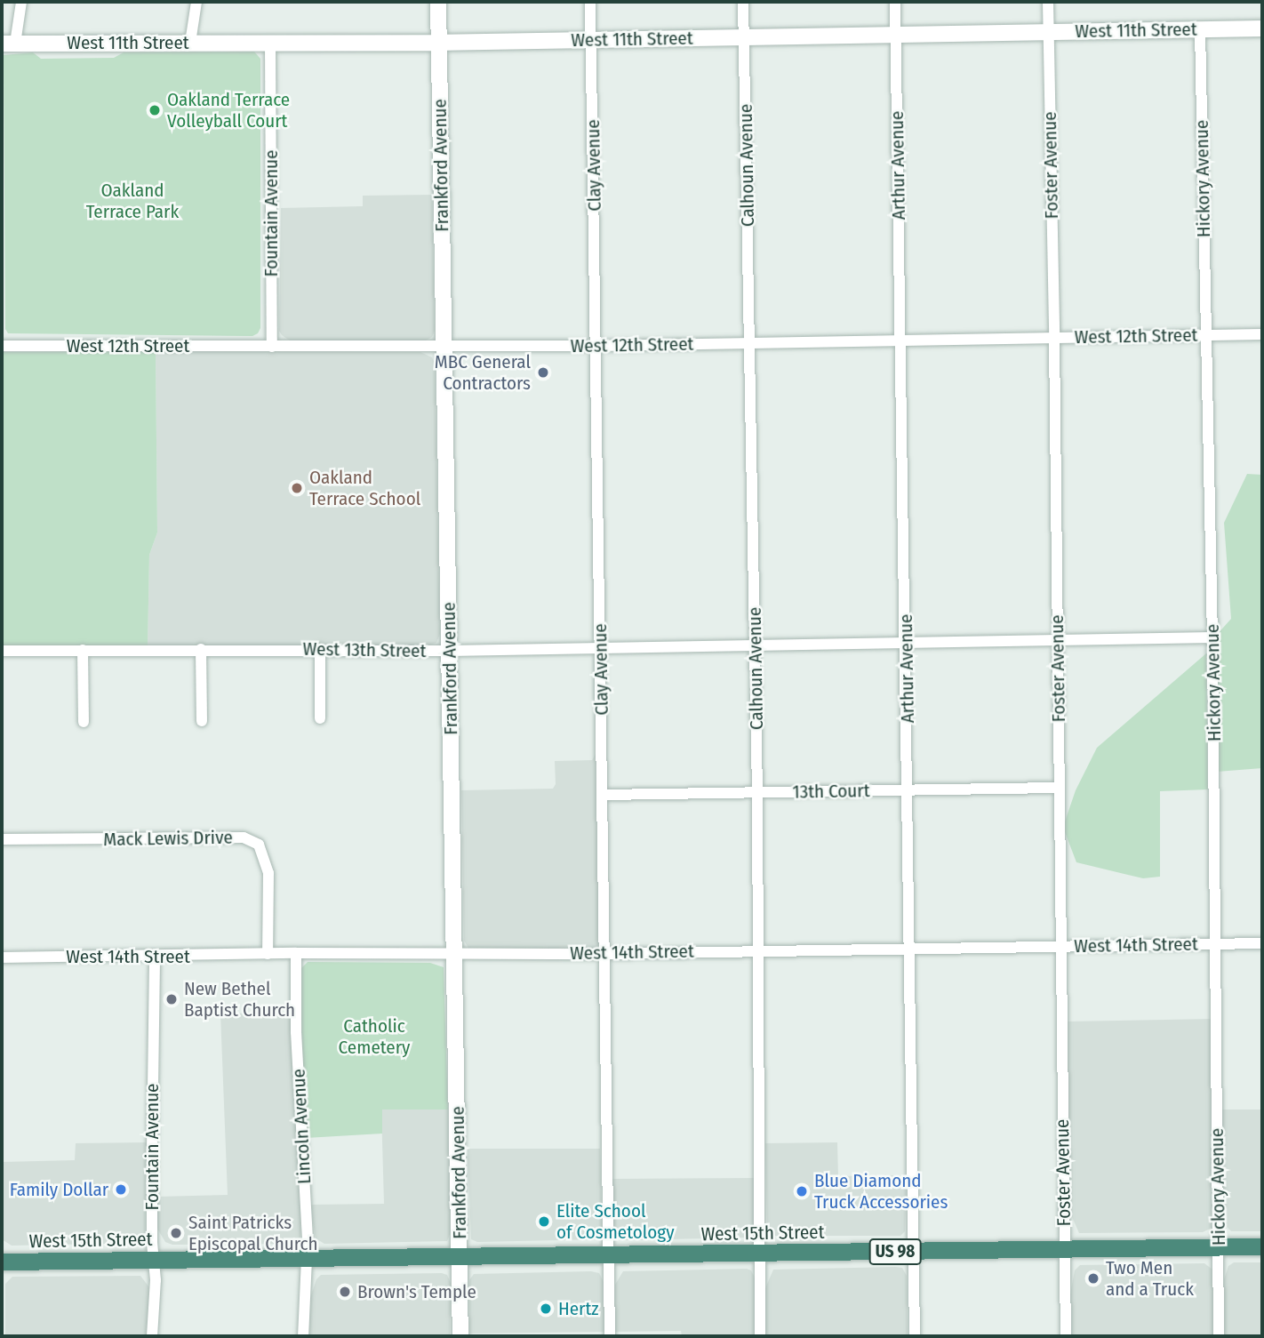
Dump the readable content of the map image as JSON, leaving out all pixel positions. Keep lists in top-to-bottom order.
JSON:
{
  "streets": {
    "highway": ["West 15th Street", "US 98"],
    "main road": ["West 11th Street", "Frankford Avenue"],
    "street": [
      "Clay Avenue",
      "Calhoun Avenue",
      "Arthur Avenue",
      "Foster Avenue",
      "Hickory Avenue",
      "Fountain Avenue",
      "West 12th Street",
      "West 13th Street",
      "13th Court",
      "Mack Lewis Drive",
      "West 14th Street",
      "Lincoln Avenue"
    ]
  },
  "crossings": [
    ["West 11th Street", "Frankford Avenue"],
    ["West 11th Street", "Clay Avenue"],
    ["West 11th Street", "Calhoun Avenue"],
    ["West 11th Street", "Arthur Avenue"],
    ["West 11th Street", "Foster Avenue"],
    ["West 11th Street", "Hickory Avenue"],
    ["West 11th Street", "Fountain Avenue"],
    ["Frankford Avenue", "West 12th Street"],
    ["Frankford Avenue", "West 13th Street"],
    ["Frankford Avenue", "West 14th Street"],
    ["Frankford Avenue", "West 15th Street"],
    ["Clay Avenue", "West 12th Street"],
    ["Clay Avenue", "West 13th Street"],
    ["Clay Avenue", "13th Court"],
    ["Clay Avenue", "West 14th Street"],
    ["Clay Avenue", "West 15th Street"],
    ["Calhoun Avenue", "West 12th Street"],
    ["Calhoun Avenue", "West 13th Street"],
    ["Calhoun Avenue", "13th Court"],
    ["Calhoun Avenue", "West 14th Street"],
    ["Calhoun Avenue", "West 15th Street"],
    ["Arthur Avenue", "West 12th Street"],
    ["Arthur Avenue", "West 13th Street"],
    ["Arthur Avenue", "13th Court"],
    ["Arthur Avenue", "West 14th Street"],
    ["Arthur Avenue", "West 15th Street"],
    ["Foster Avenue", "West 12th Street"],
    ["Foster Avenue", "West 13th Street"],
    ["Foster Avenue", "13th Court"],
    ["Foster Avenue", "West 14th Street"],
    ["Foster Avenue", "West 15th Street"],
    ["Hickory Avenue", "West 12th Street"],
    ["Hickory Avenue", "West 13th Street"],
    ["Hickory Avenue", "West 14th Street"],
    ["Hickory Avenue", "West 15th Street"],
    ["Fountain Avenue", "West 12th Street"],
    ["Fountain Avenue", "West 14th Street"],
    ["Fountain Avenue", "West 15th Street"],
    ["Mack Lewis Drive", "West 14th Street"],
    ["West 14th Street", "Lincoln Avenue"],
    ["Lincoln Avenue", "West 15th Street"]
  ],
  "parks": ["Oakland Terrace Park", "Catholic Cemetery"],
  "places": [
    "Oakland Terrace Volleyball Court",
    "MBC General Contractors",
    "Oakland Terrace School",
    "New Bethel Baptist Church",
    "Family Dollar",
    "Blue Diamond Truck Accessories",
    "Elite School of Cosmetology",
    "Saint Patricks Episcopal Church",
    "Two Men and a Truck",
    "Brown's Temple",
    "Hertz"
  ]
}
